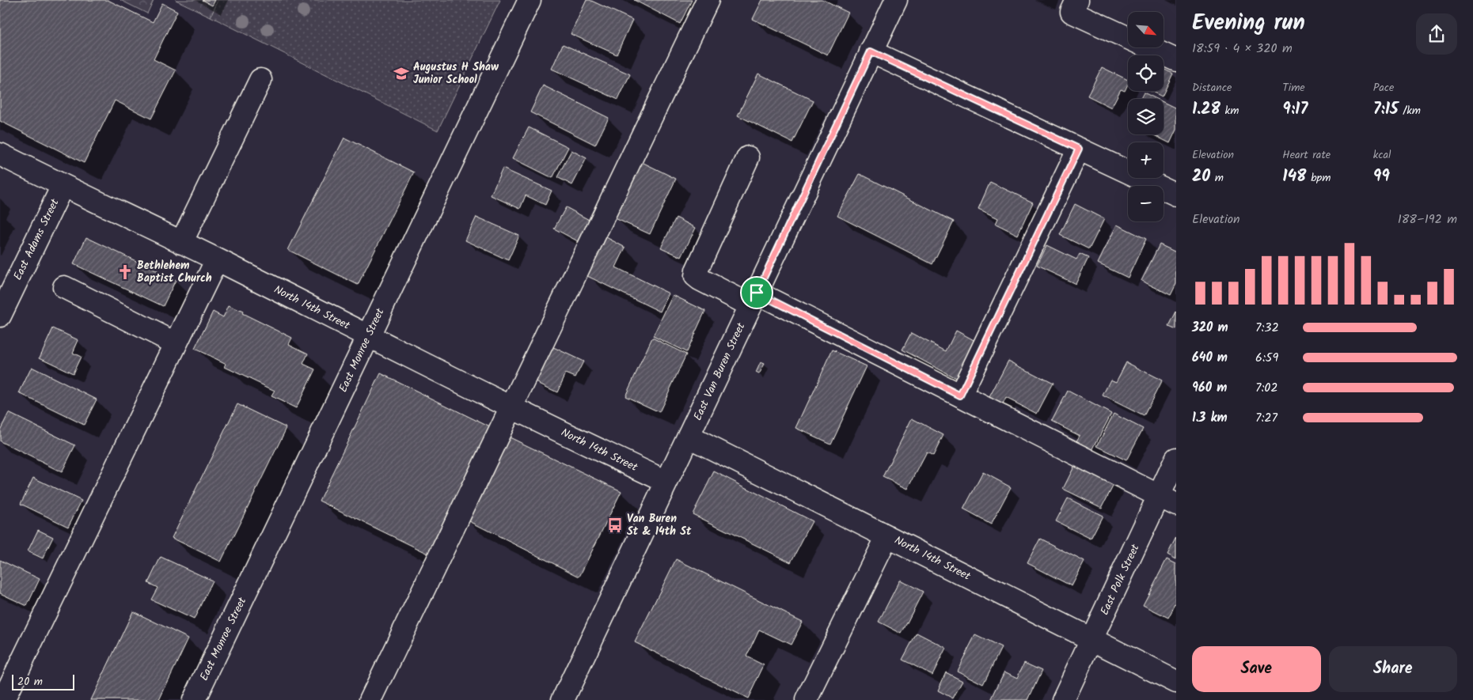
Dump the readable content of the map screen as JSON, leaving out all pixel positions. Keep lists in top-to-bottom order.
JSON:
{
  "streets": {
    "street": [
      "East Adams Street",
      "North 14th Street",
      "East Monroe Street",
      "East Van Buren Street",
      "East Polk Street"
    ]
  },
  "crossings": [
    ["East Adams Street", "North 14th Street"],
    ["North 14th Street", "East Monroe Street"],
    ["North 14th Street", "East Van Buren Street"],
    ["North 14th Street", "East Polk Street"]
  ],
  "places": {
    "school or university": ["Augustus H Shaw Junior School"],
    "church": ["Bethlehem Baptist Church"],
    "bus stop": ["Van Buren St & 14th St"]
  },
  "scale_bar": "20 m",
  "north": "bottom right",
  "page": {
    "heading": ["Evening run", "18:59 · 4 × 320 m"],
    "map_buttons": ["+", "−"],
    "stats": [
      ["Distance", "1.28 km"],
      ["Time", "9:17"],
      ["Pace", "7:15 /km"],
      ["Elevation", "20 m"],
      ["Heart rate", "148 bpm"],
      ["kcal", "99"]
    ],
    "chart": ["Elevation", "188–192 m"],
    "list": [
      {
        "name": "320 m",
        "note": "7:32"
      },
      {
        "name": "640 m",
        "note": "6:59"
      },
      {
        "name": "960 m",
        "note": "7:02"
      },
      {
        "name": "1.3 km",
        "note": "7:27"
      }
    ],
    "buttons": ["Save", "Share"],
    "scale": "20 m"
  }
}
